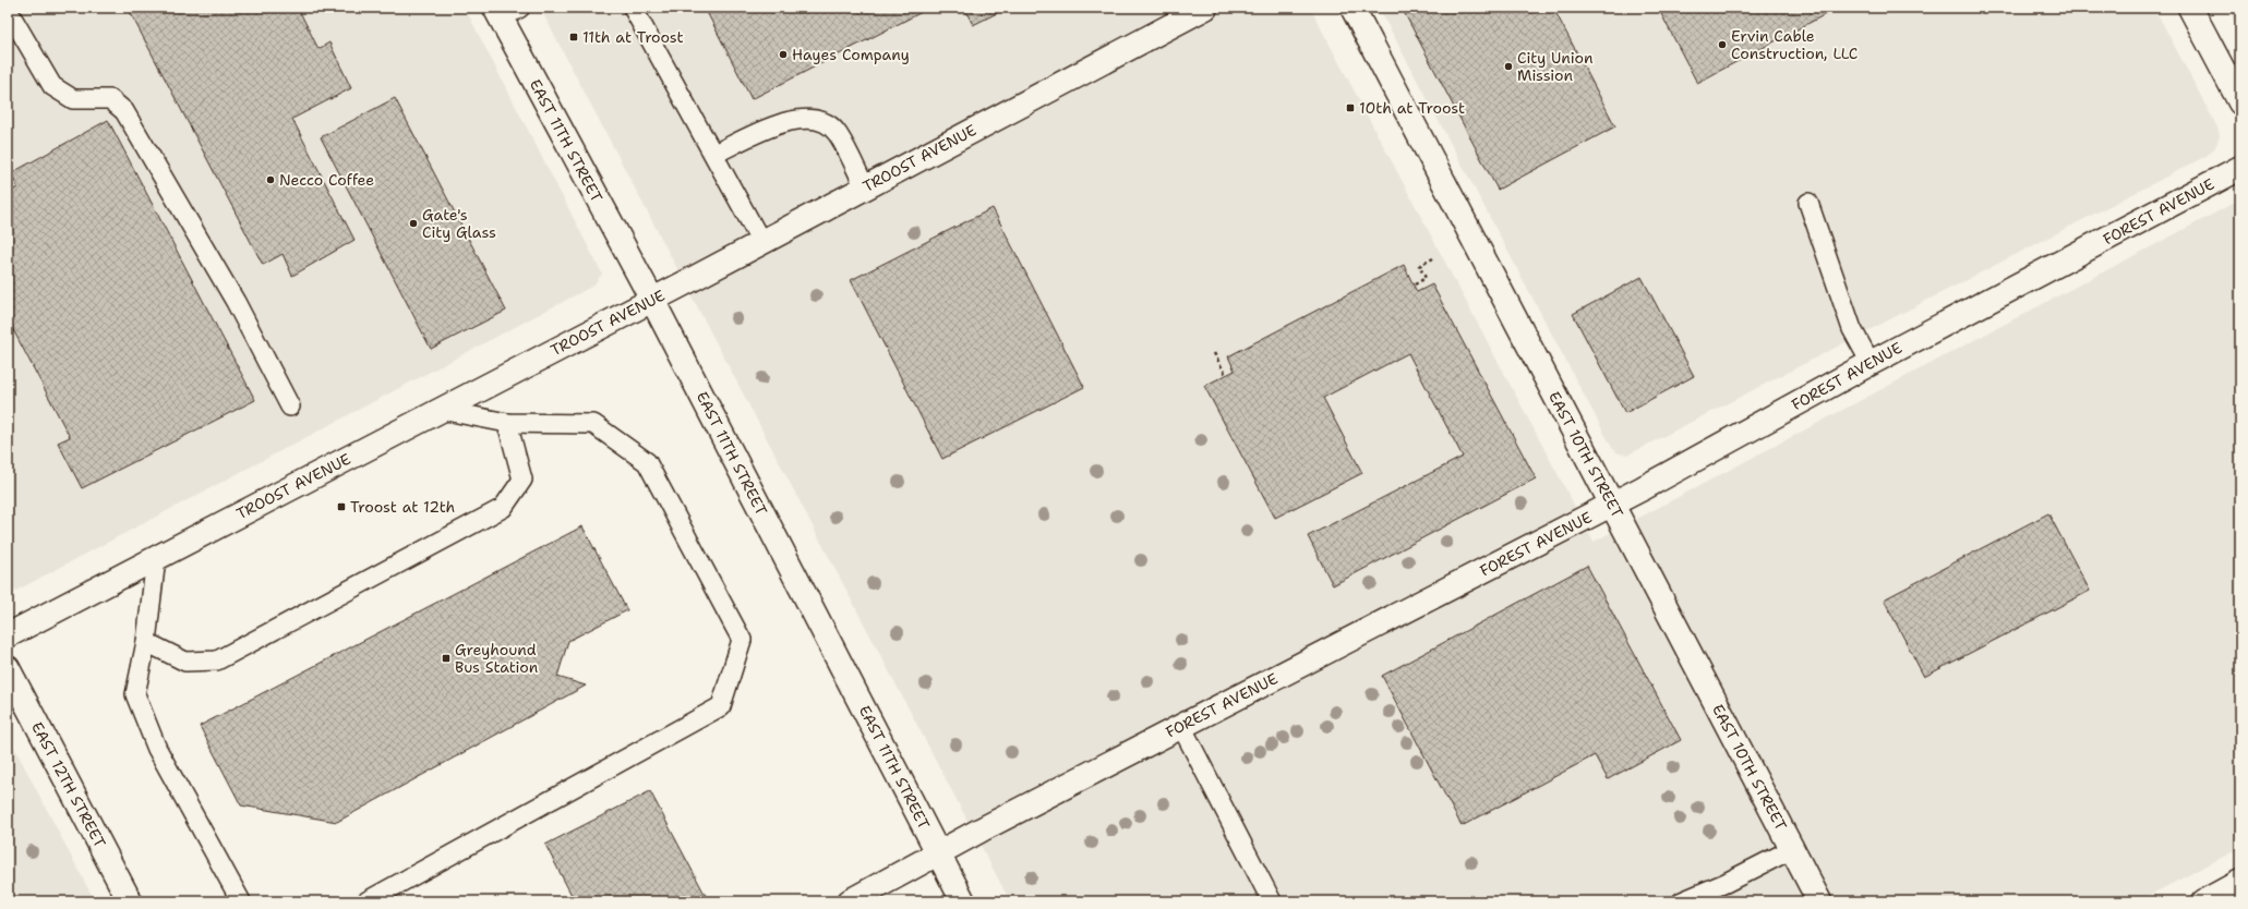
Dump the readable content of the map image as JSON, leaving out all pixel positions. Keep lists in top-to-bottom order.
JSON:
{
  "streets": {
    "street": [
      "EAST 11TH STREET",
      "TROOST AVENUE",
      "FOREST AVENUE",
      "EAST 10TH STREET",
      "EAST 12TH STREET"
    ]
  },
  "crossings": [
    ["EAST 11TH STREET", "TROOST AVENUE"],
    ["EAST 11TH STREET", "FOREST AVENUE"],
    ["FOREST AVENUE", "EAST 10TH STREET"]
  ],
  "places": {
    "transit": [
      "11th at Troost",
      "10th at Troost",
      "Troost at 12th",
      "Greyhound Bus Station"
    ],
    "other": [
      "Ervin Cable Construction, LLC",
      "Hayes Company",
      "City Union Mission",
      "Necco Coffee",
      "Gate's City Glass"
    ]
  }
}
